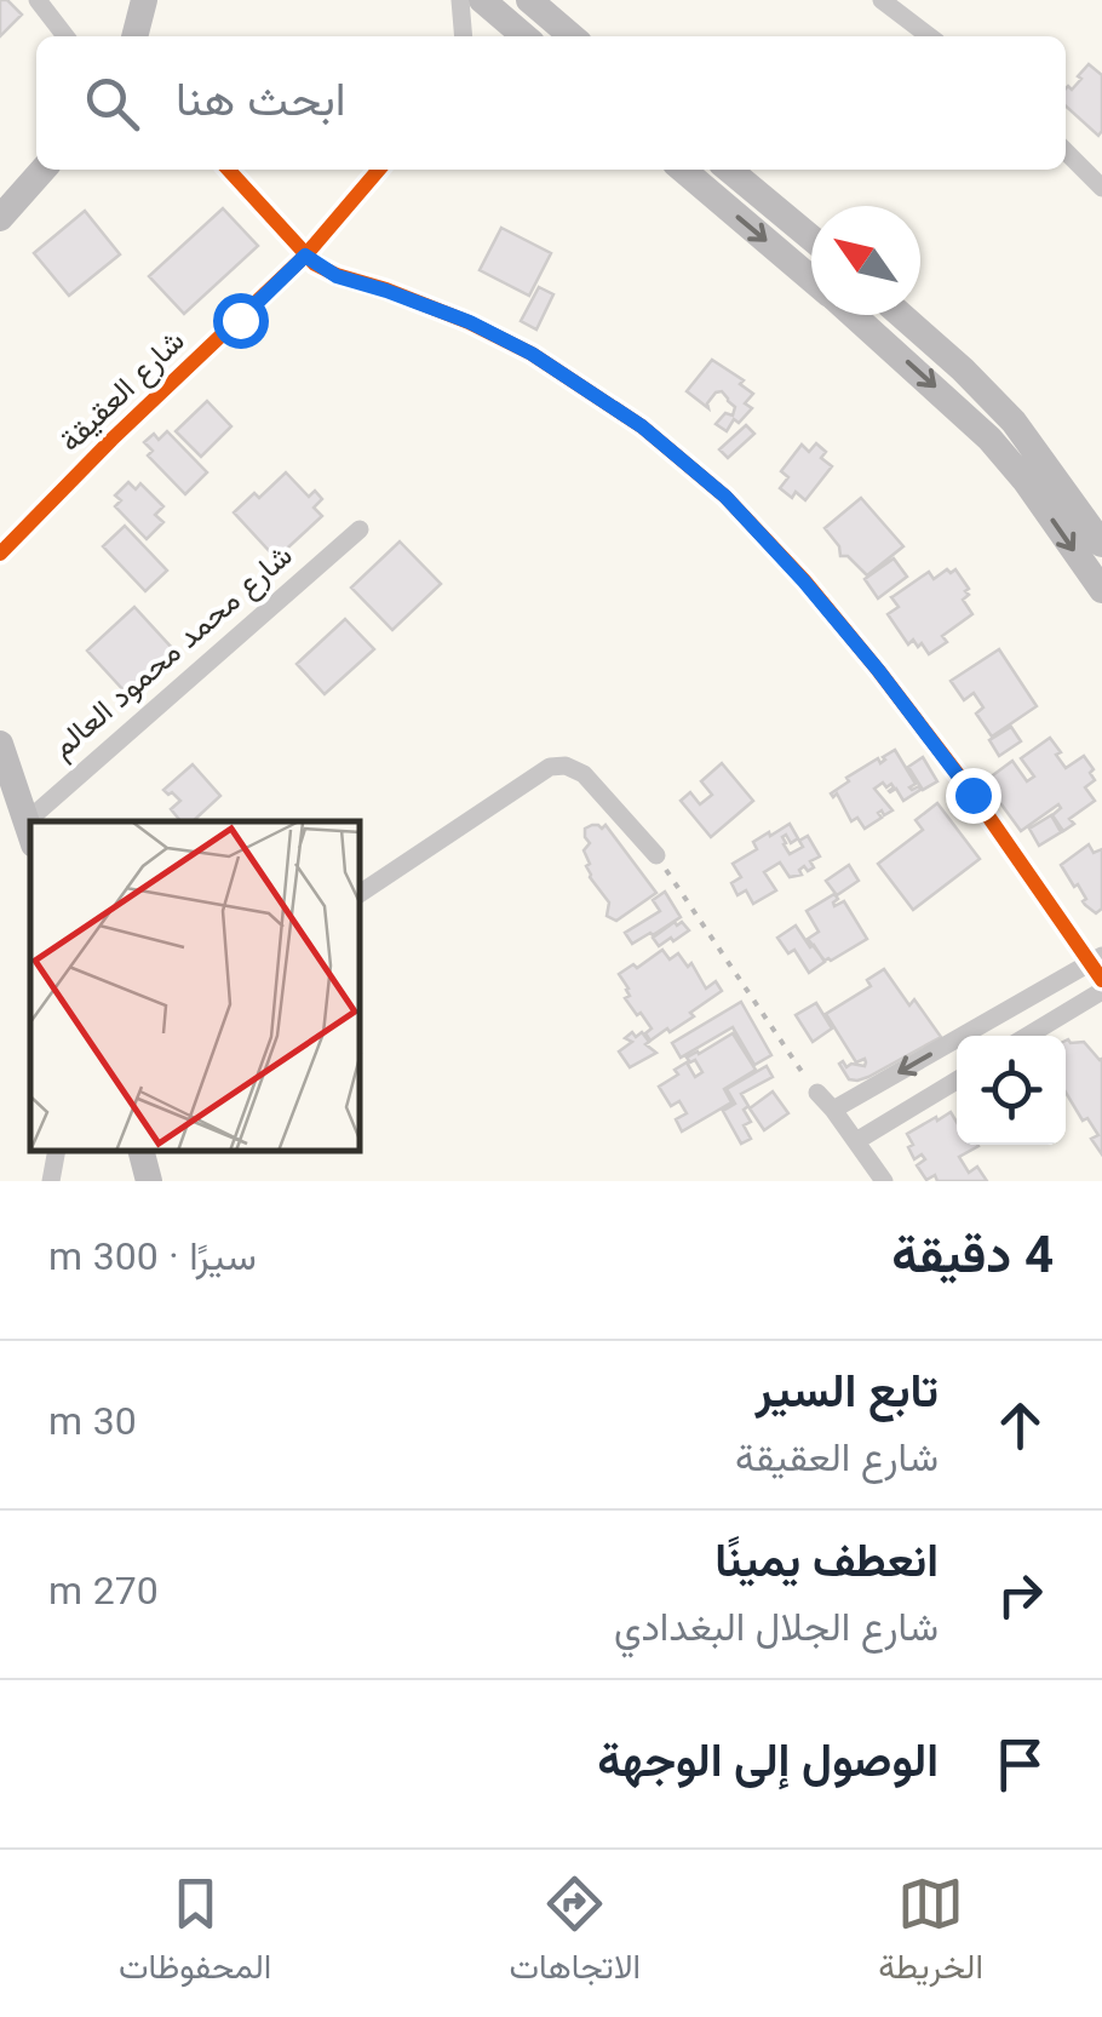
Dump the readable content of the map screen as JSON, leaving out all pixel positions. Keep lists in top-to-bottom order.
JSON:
{
  "streets": {
    "street": ["شارع العقيقة", "شارع محمد محمود العالم"]
  },
  "north": "top left",
  "page": {
    "search": "ابحث هنا",
    "heading": ["4 دقيقة", "سيرًا · 300 m"],
    "list": [
      ["تابع السير", "شارع العقيقة", "30 m"],
      ["انعطف يمينًا", "شارع الجلال البغدادي", "270 m"],
      "الوصول إلى الوجهة"
    ],
    "nav": ["الخريطة", "الاتجاهات", "المحفوظات"]
  }
}
